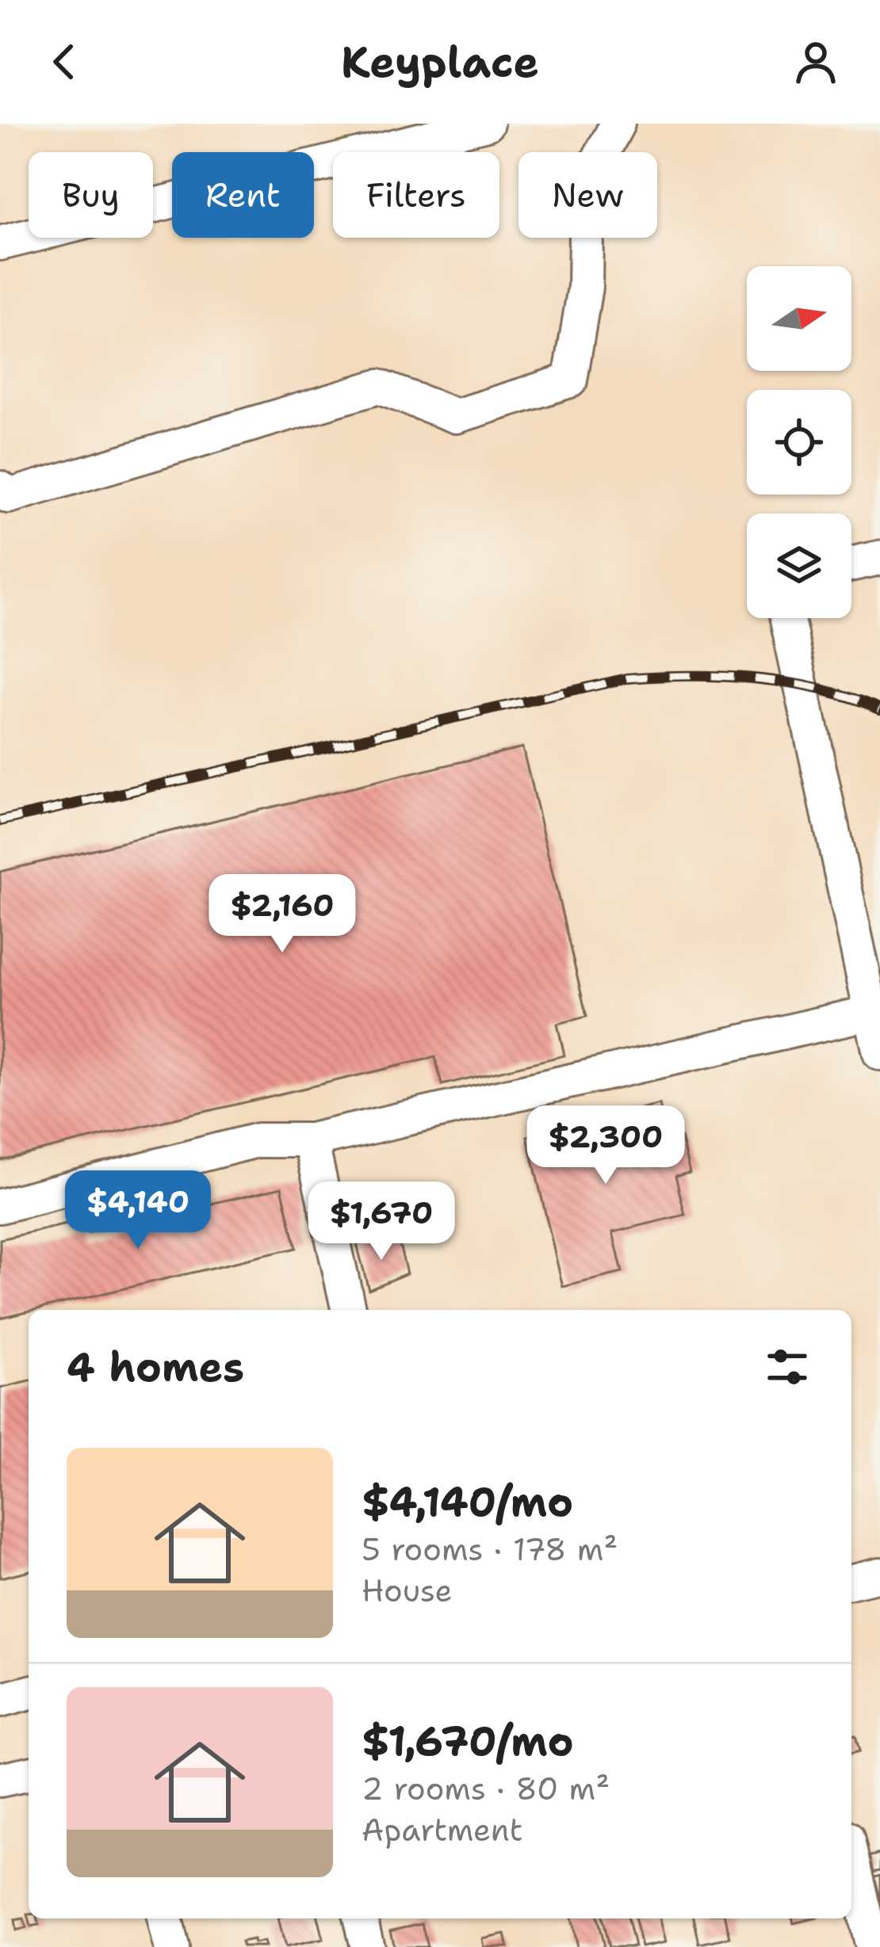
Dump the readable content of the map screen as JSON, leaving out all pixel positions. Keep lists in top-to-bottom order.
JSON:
{
  "north": "right",
  "page": {
    "header": "Keyplace",
    "chip": [
      "Buy",
      "Rent",
      "Filters",
      "New"
    ],
    "price": [
      "$2,160",
      "$2,300",
      "$4,140",
      "$1,670"
    ],
    "heading": "4 homes",
    "list": [
      {
        "name": "$4,140/mo",
        "note": "5 rooms · 178 m² · House"
      },
      {
        "name": "$1,670/mo",
        "note": "2 rooms · 80 m² · Apartment"
      }
    ]
  }
}
